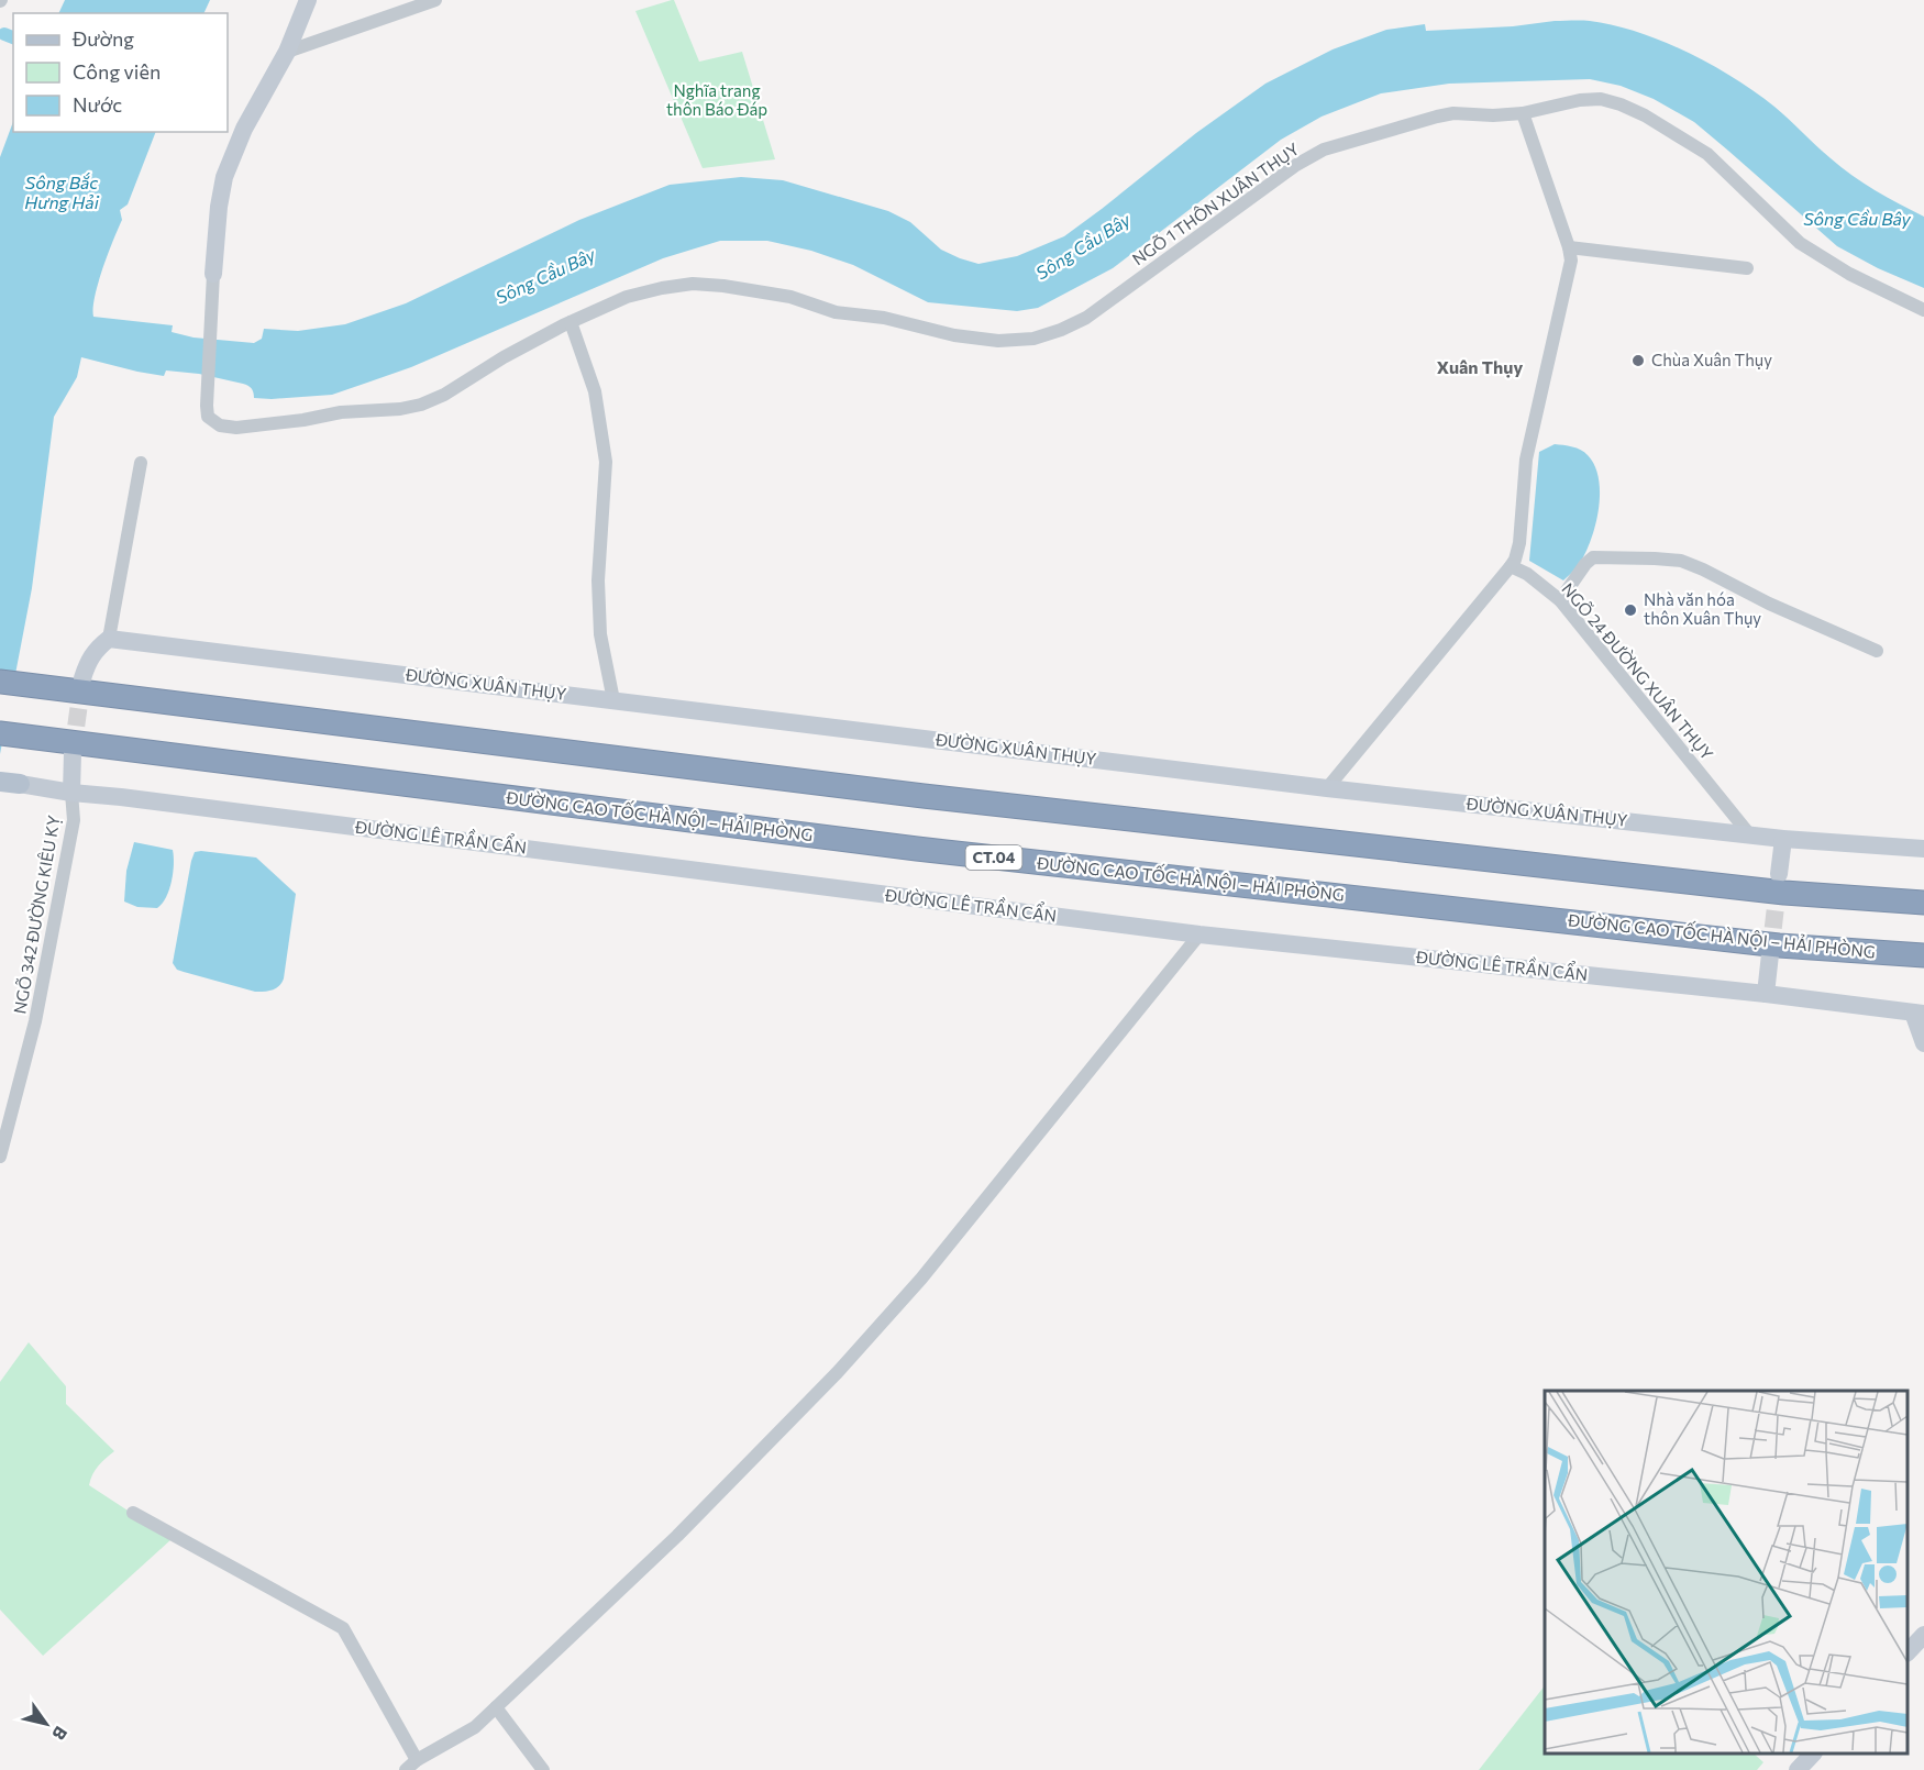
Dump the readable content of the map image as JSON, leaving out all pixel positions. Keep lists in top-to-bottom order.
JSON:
{
  "streets": {
    "highway": ["ĐƯỜNG CAO TỐC HÀ NỘI – HẢI PHÒNG", "CT.04"],
    "main road": ["ĐƯỜNG XUÂN THỤY", "ĐƯỜNG LÊ TRẦN CẨN"],
    "street": ["NGÕ 1 THÔN XUÂN THỤY", "NGÕ 24 ĐƯỜNG XUÂN THỤY", "NGÕ 342 ĐƯỜNG KIÊU KỴ"]
  },
  "crossings": [
    ["NGÕ 24 ĐƯỜNG XUÂN THỤY", "ĐƯỜNG XUÂN THỤY"],
    ["ĐƯỜNG CAO TỐC HÀ NỘI – HẢI PHÒNG", "CT.04"],
    ["ĐƯỜNG LÊ TRẦN CẨN", "NGÕ 342 ĐƯỜNG KIÊU KỴ"]
  ],
  "districts": ["Xuân Thụy"],
  "water": ["Sông Bắc Hưng Hải", "Sông Cầu Bây"],
  "parks": ["Nghĩa trang thôn Báo Đáp"],
  "places": ["Chùa Xuân Thụy", "Nhà văn hóa thôn Xuân Thụy"],
  "legend": ["Đường", "Công viên", "Nước"],
  "north": "bottom right"
}
